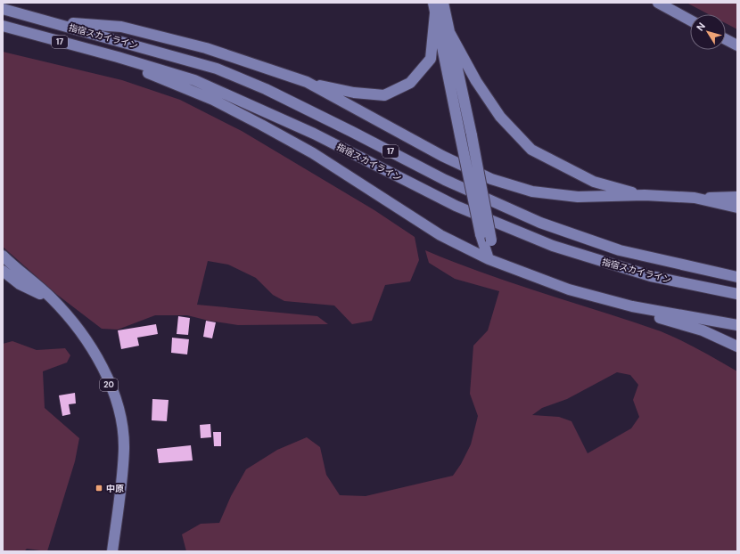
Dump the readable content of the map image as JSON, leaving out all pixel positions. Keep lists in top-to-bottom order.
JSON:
{
  "streets": {
    "main road": ["指宿スカイライン", "17", "20"]
  },
  "places": {
    "transit": ["中原"]
  },
  "north": "top left"
}
